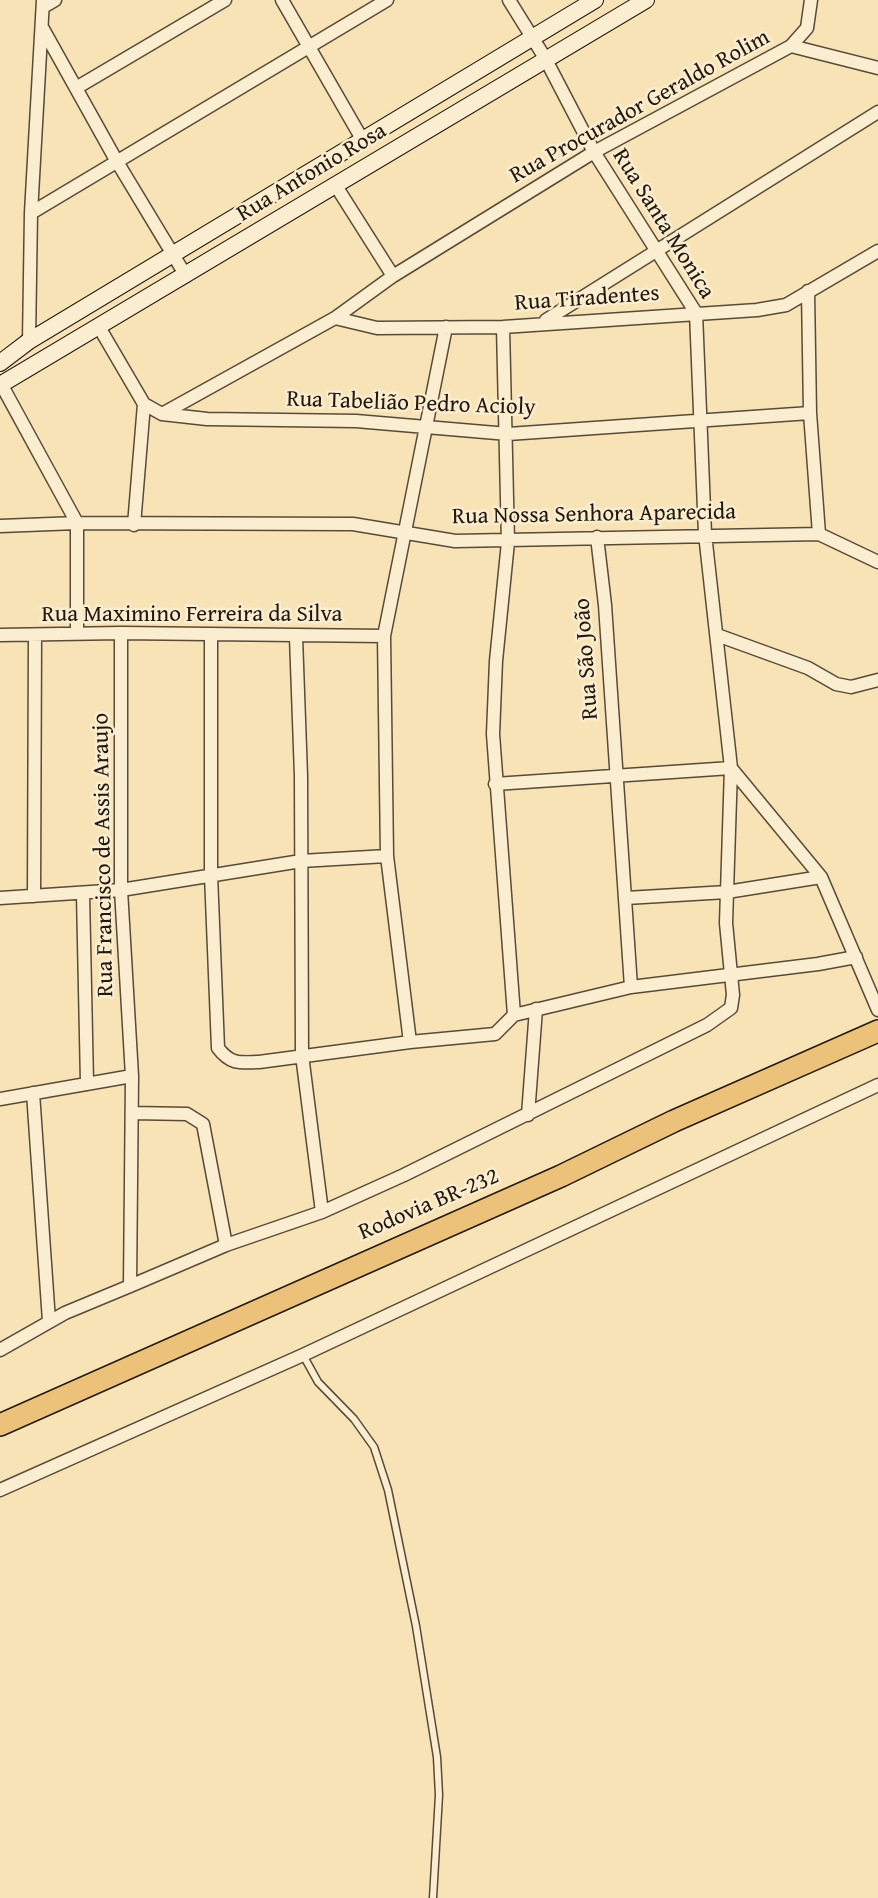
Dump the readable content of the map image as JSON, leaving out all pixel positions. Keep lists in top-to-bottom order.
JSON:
{
  "streets": {
    "highway": ["Rodovia BR-232"],
    "main road": ["Rua Antonio Rosa"],
    "street": [
      "Rua Procurador Geraldo Rolim",
      "Rua Santa Monica",
      "Rua Tiradentes",
      "Rua Tabelião Pedro Acioly",
      "Rua Nossa Senhora Aparecida",
      "Rua Maximino Ferreira da Silva",
      "Rua São João",
      "Rua Francisco de Assis Araujo"
    ]
  },
  "crossings": [
    ["Rua Procurador Geraldo Rolim", "Rua Santa Monica"],
    ["Rua Procurador Geraldo Rolim", "Rua Tiradentes"],
    ["Rua Procurador Geraldo Rolim", "Rua Tabelião Pedro Acioly"],
    ["Rua Antonio Rosa", "Rua Santa Monica"],
    ["Rua Santa Monica", "Rua Tiradentes"],
    ["Rua Santa Monica", "Rua Tabelião Pedro Acioly"],
    ["Rua Santa Monica", "Rua Nossa Senhora Aparecida"],
    ["Rua Nossa Senhora Aparecida", "Rua São João"],
    ["Rua Maximino Ferreira da Silva", "Rua Francisco de Assis Araujo"]
  ]
}
